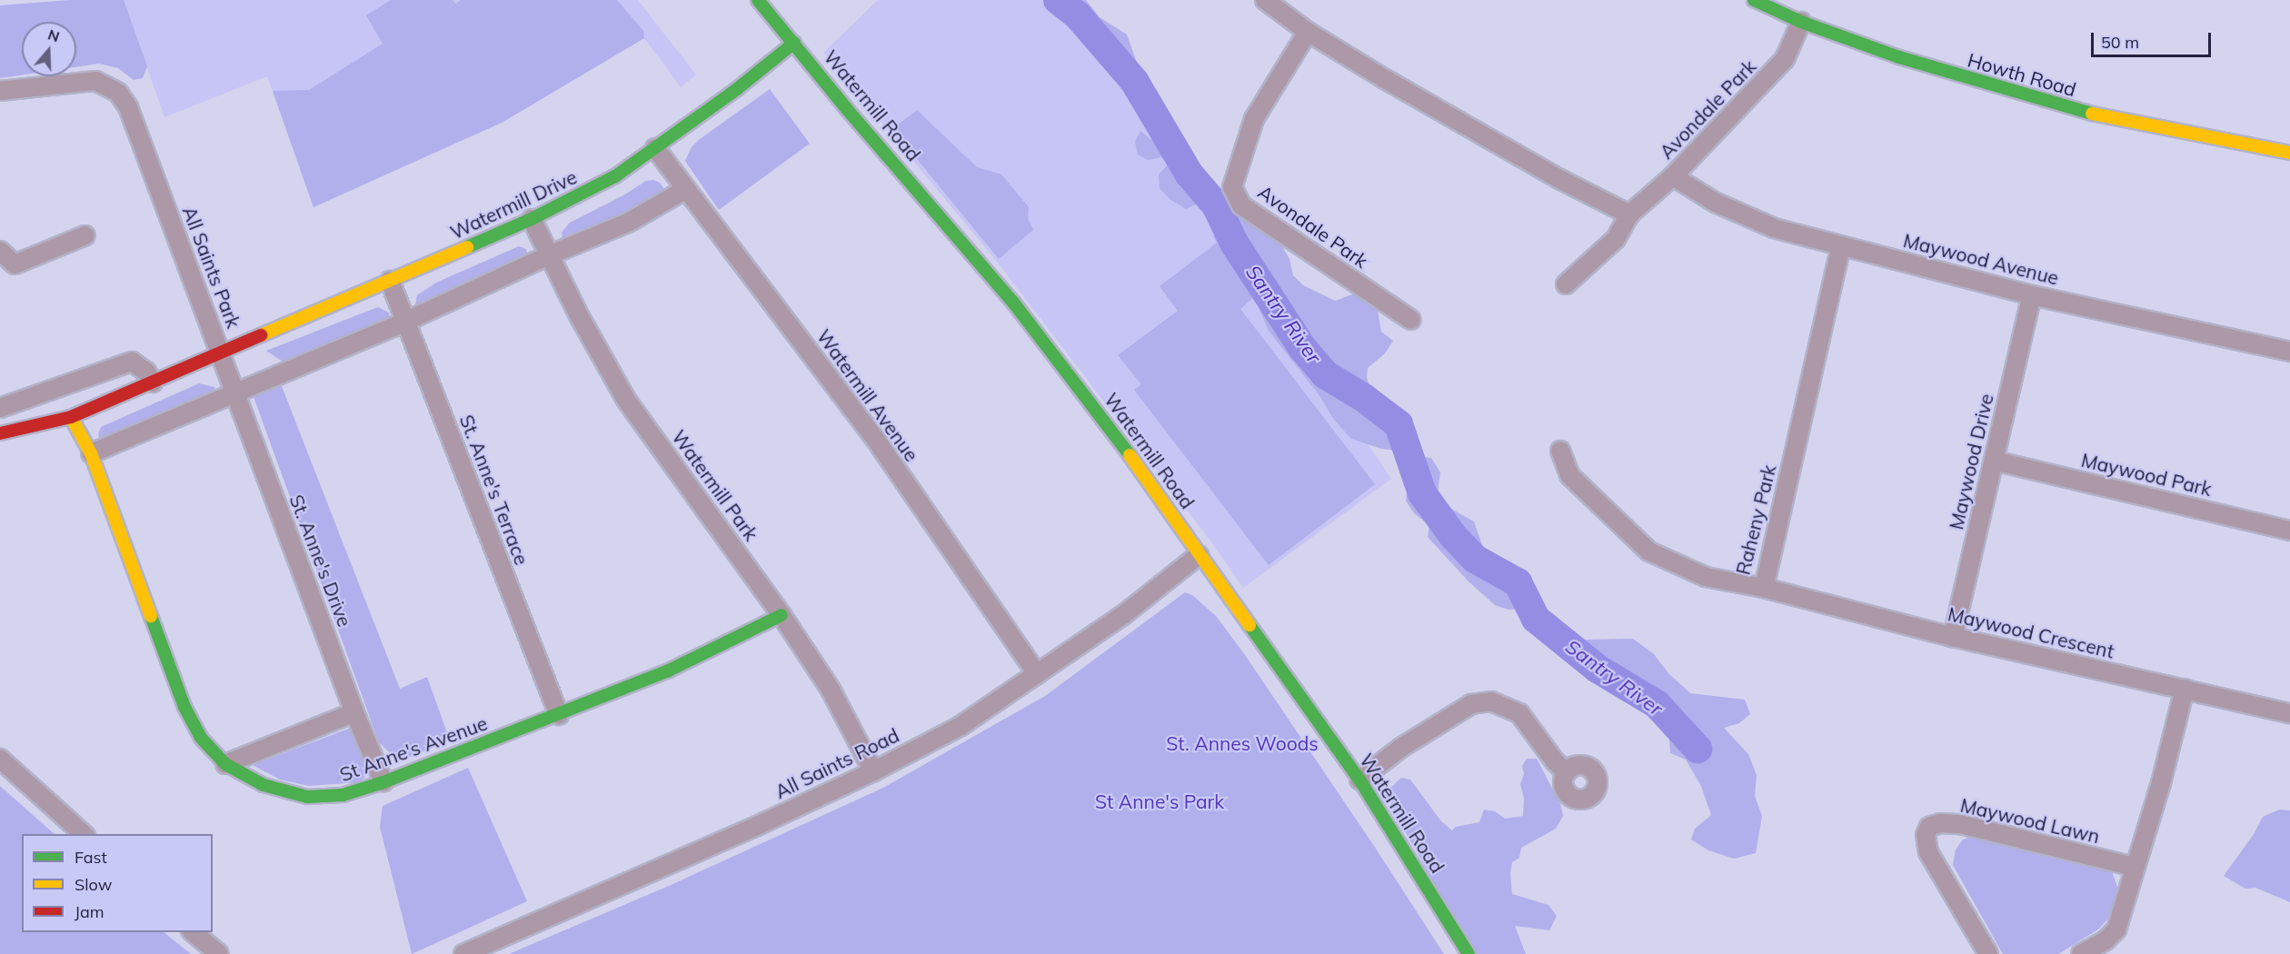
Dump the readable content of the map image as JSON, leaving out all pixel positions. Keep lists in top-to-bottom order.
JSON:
{
  "streets": {
    "street": [
      "Howth Road",
      "Watermill Road",
      "Avondale Park",
      "Watermill Drive",
      "Maywood Avenue",
      "All Saints Park",
      "Watermill Avenue",
      "Maywood Drive",
      "Maywood Park",
      "Watermill Park",
      "St. Anne's Terrace",
      "Raheny Park",
      "St. Anne's Drive",
      "Maywood Crescent",
      "St Anne's Avenue",
      "All Saints Road",
      "Maywood Lawn"
    ]
  },
  "crossings": [
    ["Howth Road", "Avondale Park"],
    ["Watermill Road", "Watermill Drive"],
    ["Watermill Road", "All Saints Road"],
    ["Avondale Park", "Maywood Avenue"],
    ["Watermill Drive", "All Saints Park"],
    ["Watermill Drive", "Watermill Avenue"],
    ["Watermill Drive", "Watermill Park"],
    ["Watermill Drive", "St. Anne's Terrace"],
    ["Watermill Drive", "St. Anne's Drive"],
    ["Maywood Avenue", "Maywood Drive"],
    ["Maywood Avenue", "Raheny Park"],
    ["All Saints Park", "St. Anne's Drive"],
    ["All Saints Park", "St Anne's Avenue"],
    ["Watermill Avenue", "All Saints Road"],
    ["Maywood Drive", "Maywood Park"],
    ["Maywood Drive", "Maywood Crescent"],
    ["Watermill Park", "St Anne's Avenue"],
    ["Watermill Park", "All Saints Road"],
    ["St. Anne's Terrace", "St Anne's Avenue"],
    ["Raheny Park", "Maywood Crescent"],
    ["St. Anne's Drive", "St Anne's Avenue"]
  ],
  "water": ["Santry River"],
  "parks": ["St. Annes Woods", "St Anne's Park"],
  "legend": ["Fast", "Slow", "Jam"],
  "scale_bar": "50 m",
  "north": "top"
}
